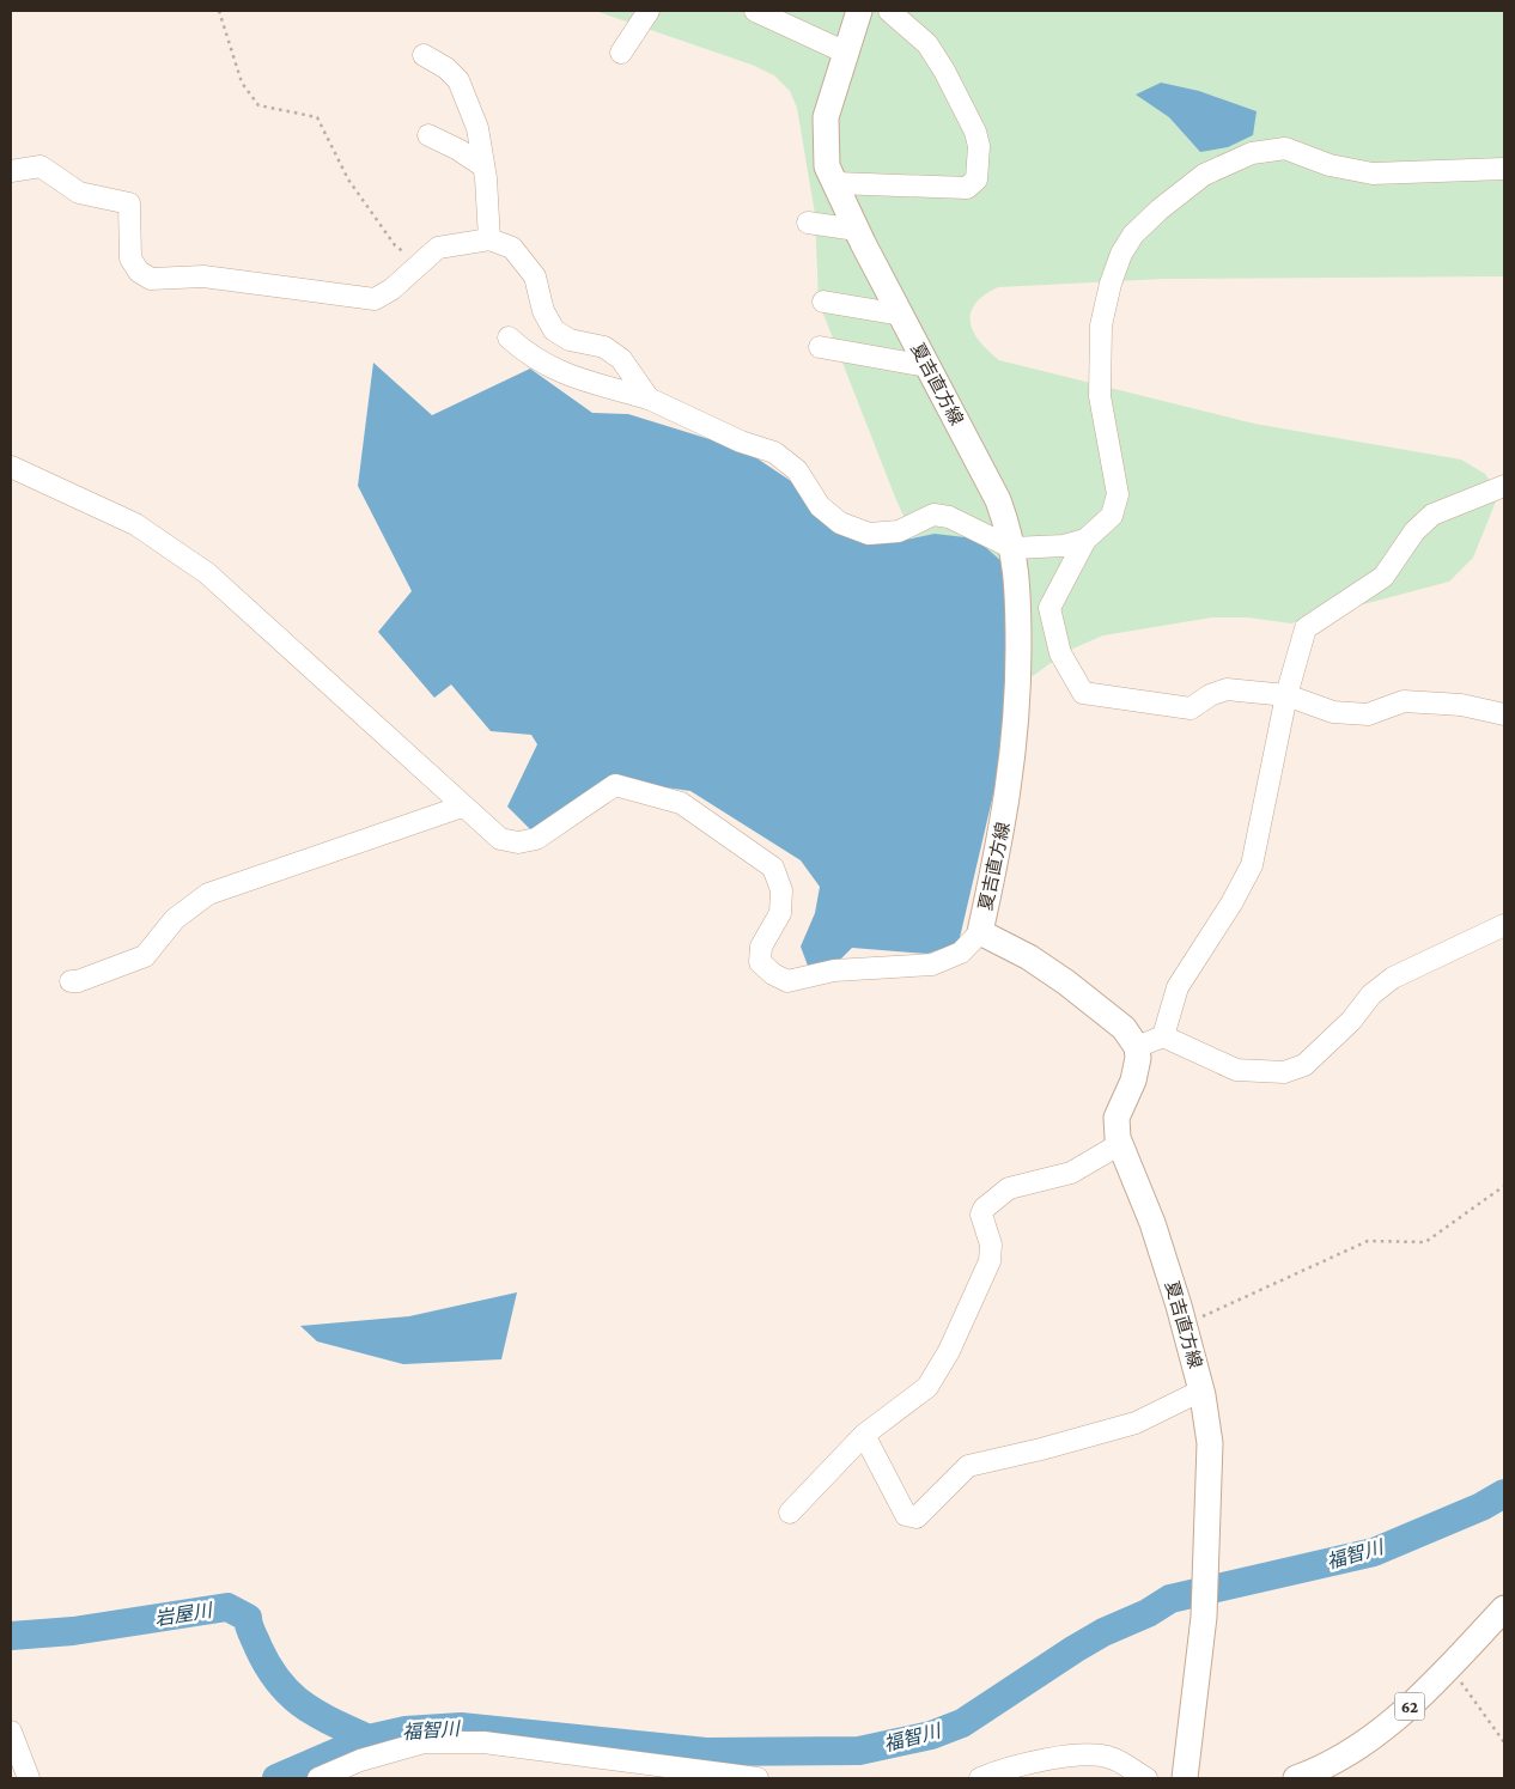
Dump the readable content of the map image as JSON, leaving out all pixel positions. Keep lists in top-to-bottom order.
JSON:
{
  "streets": {
    "main road": ["夏吉直方線", "62"]
  },
  "water": ["福智川", "岩屋川"]
}
